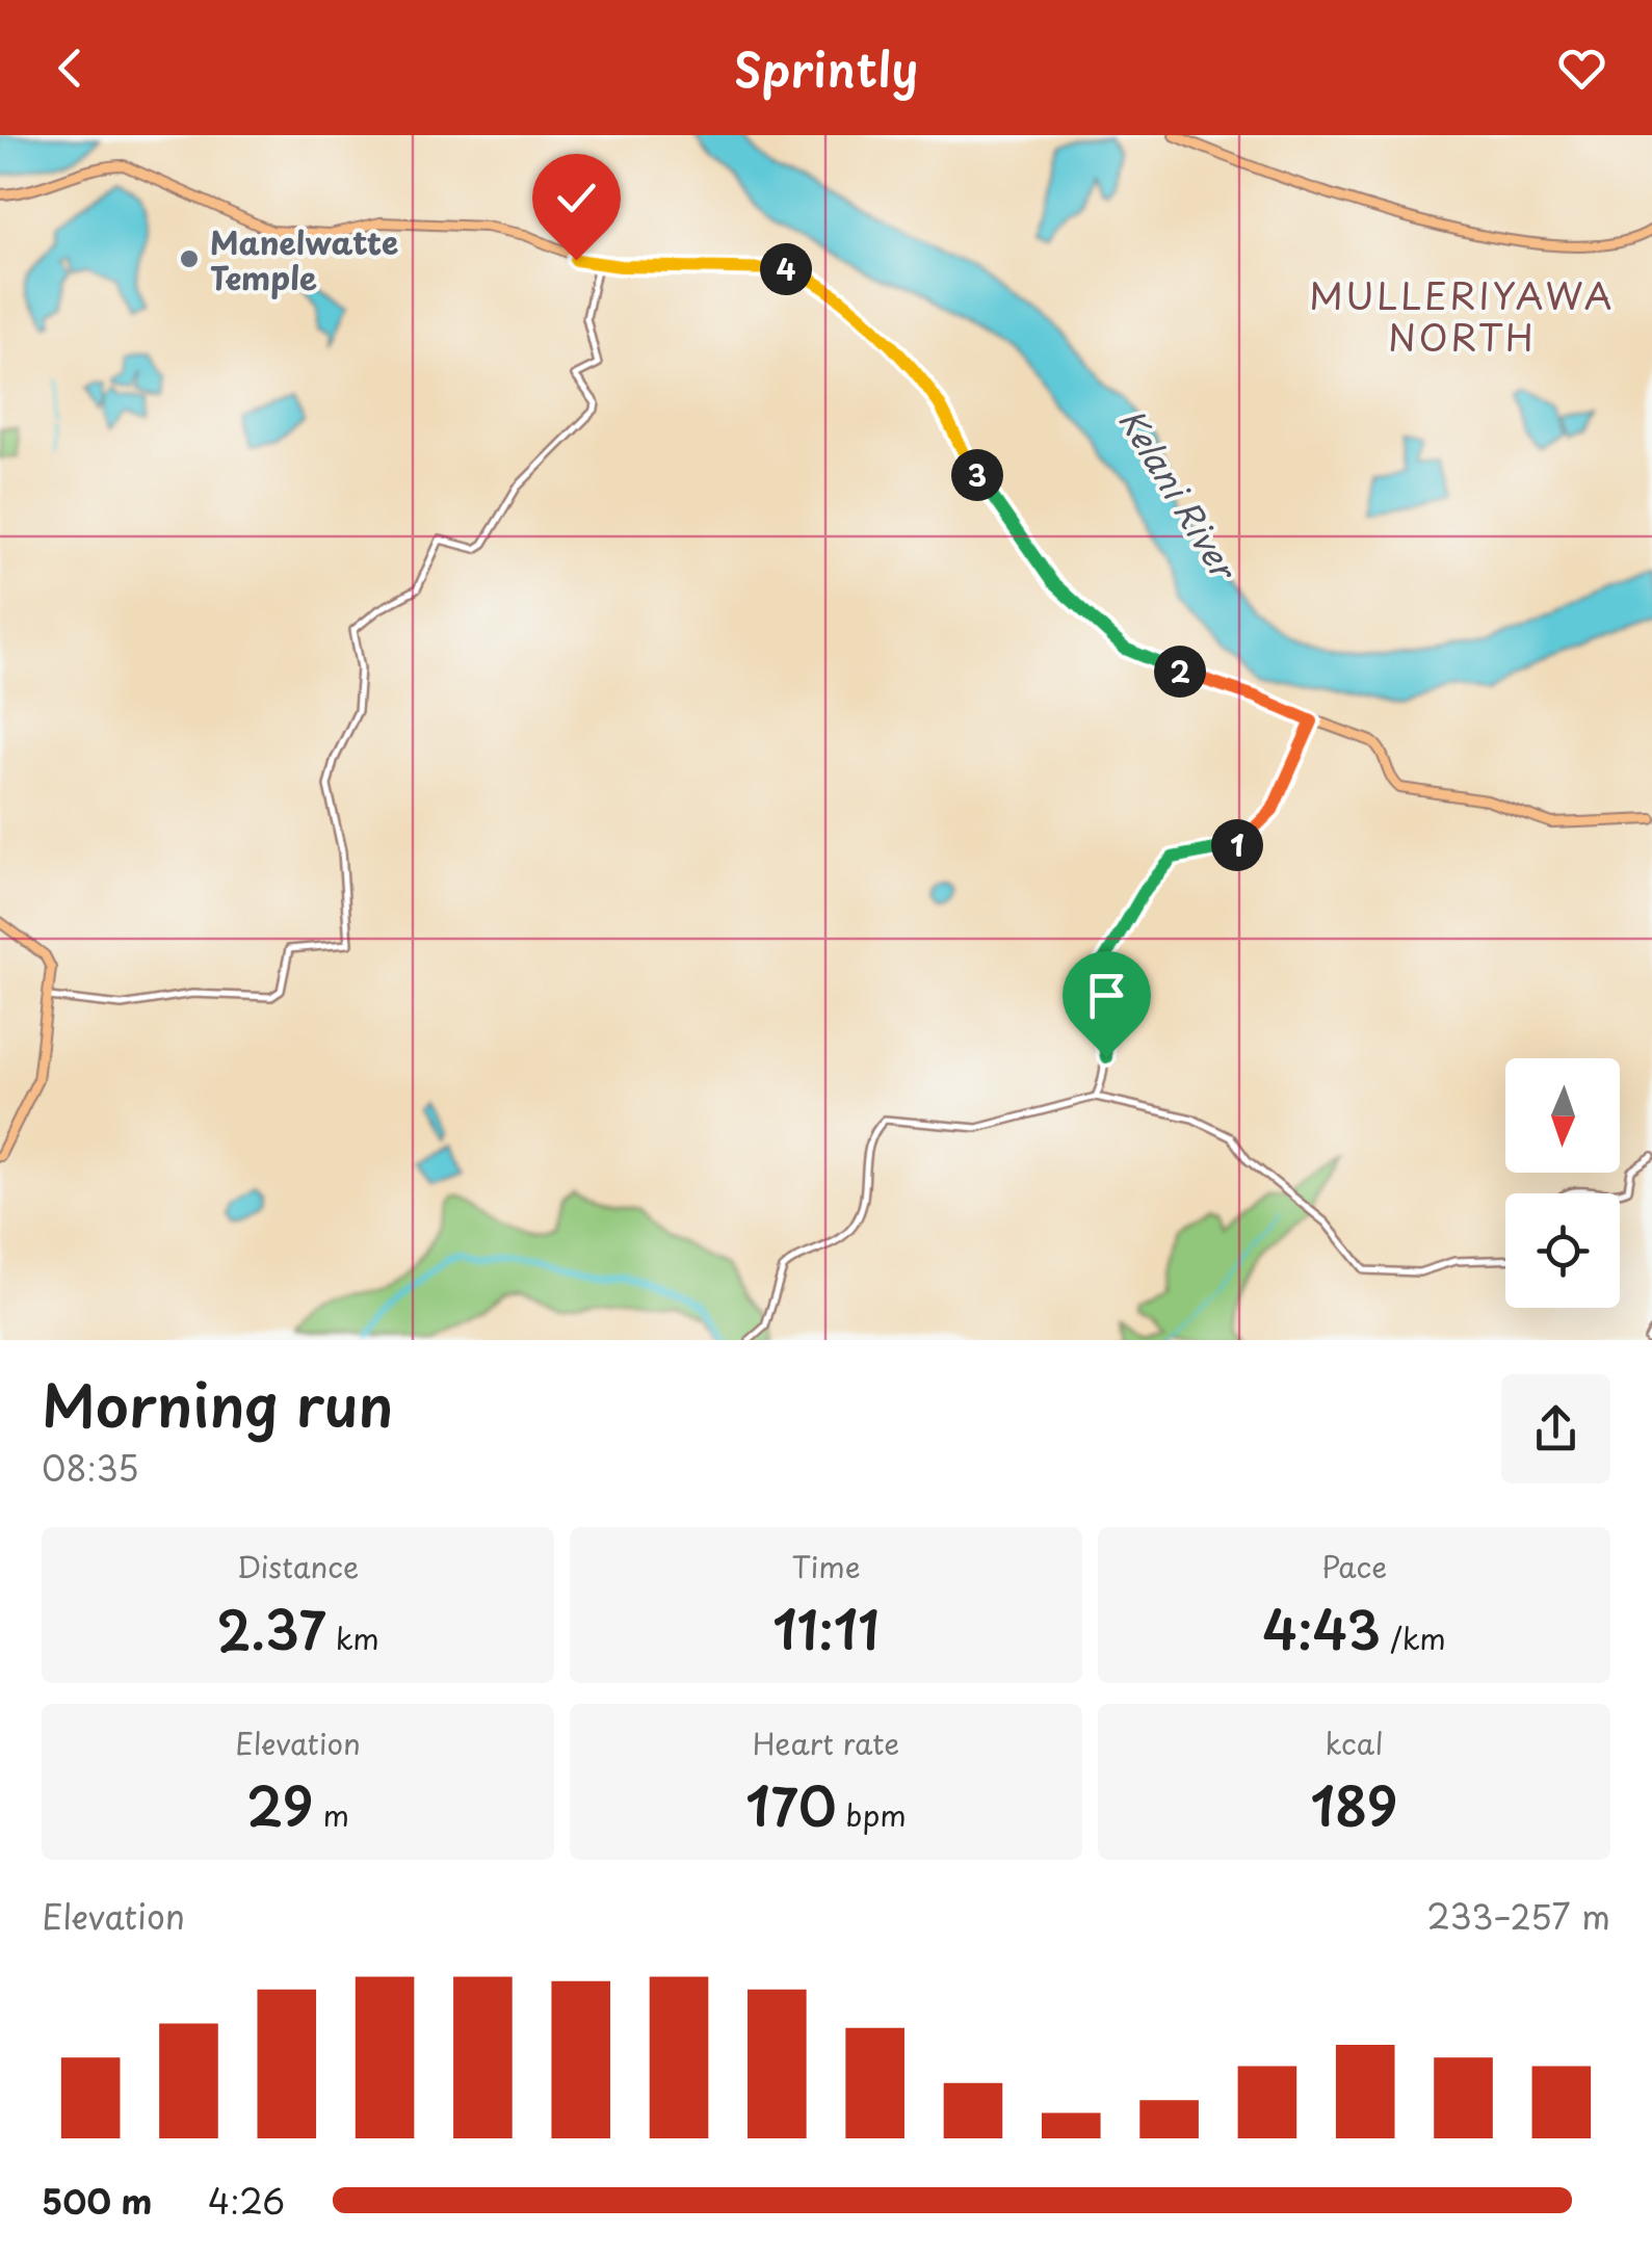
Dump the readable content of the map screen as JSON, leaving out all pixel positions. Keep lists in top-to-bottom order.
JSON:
{
  "districts": ["MULLERIYAWA NORTH"],
  "water": ["Kelani River"],
  "places": ["Manelwatte Temple"],
  "north": "bottom",
  "page": {
    "header": "Sprintly",
    "pins": [
      "4",
      "3",
      "2",
      "1"
    ],
    "heading": ["Morning run", "08:35"],
    "stats": [
      ["Distance", "2.37 km"],
      ["Time", "11:11"],
      ["Pace", "4:43 /km"],
      ["Elevation", "29 m"],
      ["Heart rate", "170 bpm"],
      ["kcal", "189"]
    ],
    "chart": ["Elevation", "233–257 m"],
    "list": [
      {
        "name": "500 m",
        "note": "4:26"
      }
    ]
  }
}
